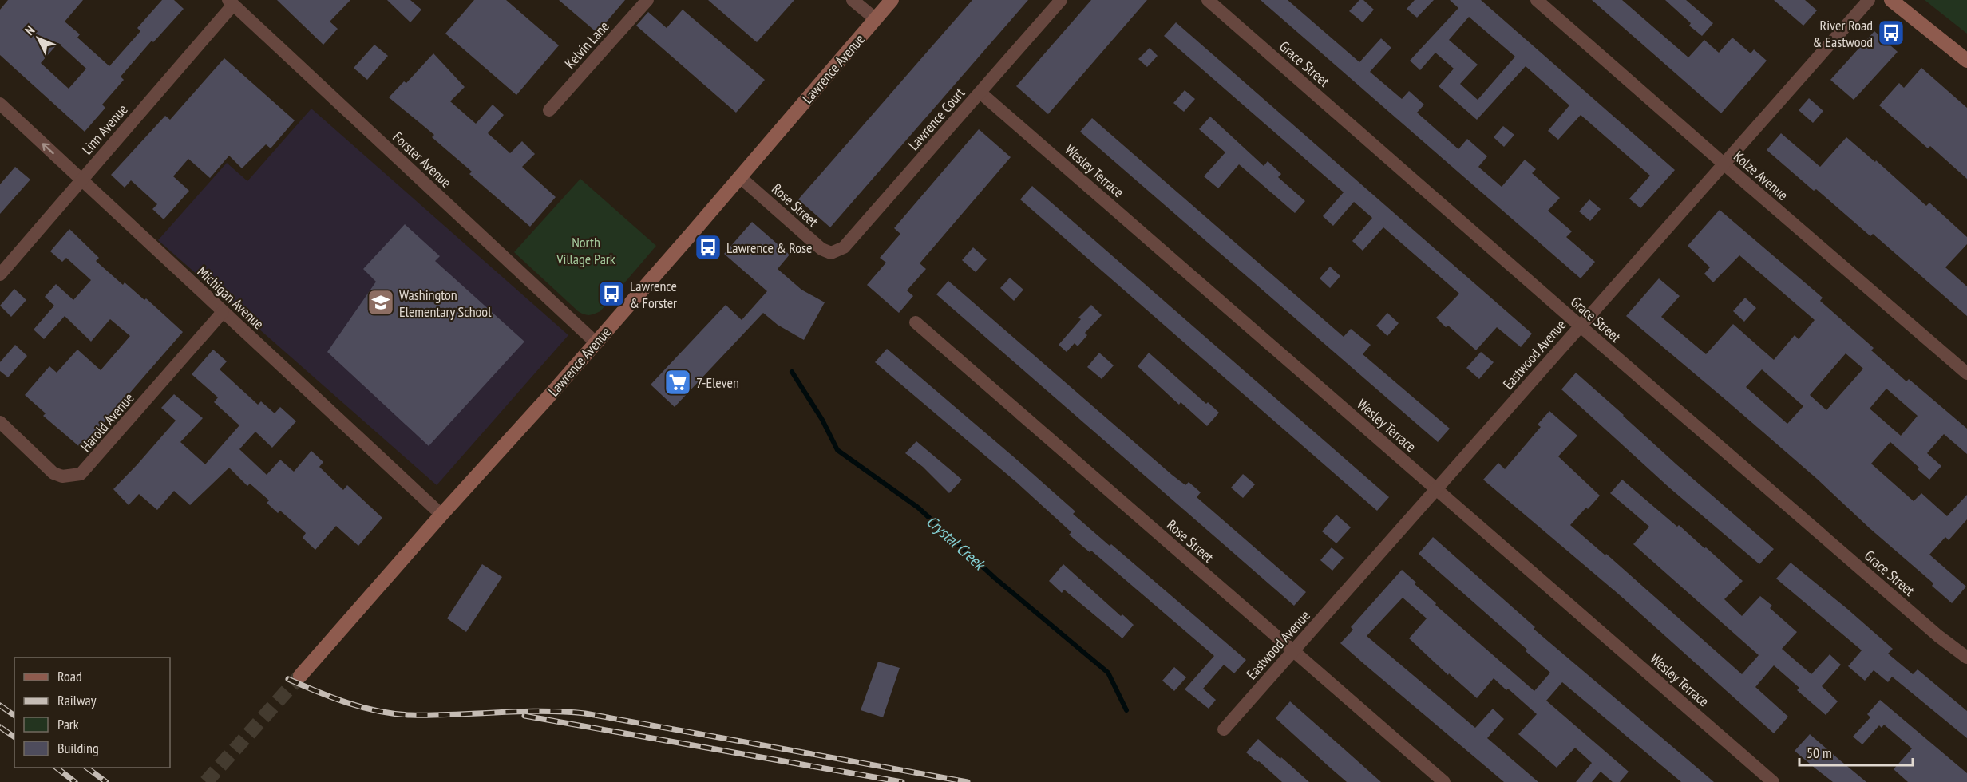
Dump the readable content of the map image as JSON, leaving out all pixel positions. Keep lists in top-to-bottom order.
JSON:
{
  "streets": {
    "main road": ["Lawrence Avenue"],
    "street": [
      "Kelvin Lane",
      "Grace Street",
      "Lawrence Court",
      "Linn Avenue",
      "Forster Avenue",
      "Wesley Terrace",
      "Kolze Avenue",
      "Rose Street",
      "Michigan Avenue",
      "Eastwood Avenue",
      "Harold Avenue"
    ]
  },
  "crossings": [
    ["Grace Street", "Eastwood Avenue"],
    ["Lawrence Avenue", "Forster Avenue"],
    ["Lawrence Avenue", "Rose Street"],
    ["Lawrence Avenue", "Michigan Avenue"],
    ["Lawrence Court", "Wesley Terrace"],
    ["Lawrence Court", "Rose Street"],
    ["Linn Avenue", "Forster Avenue"],
    ["Linn Avenue", "Michigan Avenue"],
    ["Wesley Terrace", "Eastwood Avenue"],
    ["Kolze Avenue", "Eastwood Avenue"],
    ["Rose Street", "Eastwood Avenue"],
    ["Michigan Avenue", "Harold Avenue"]
  ],
  "water": ["Crystal Creek"],
  "parks": ["North Village Park"],
  "places": {
    "bus stop": ["River Road & Eastwood", "Lawrence & Rose", "Lawrence & Forster"],
    "school or university": ["Washington Elementary School"],
    "supermarket": ["7-Eleven"]
  },
  "legend": [
    "Road",
    "Railway",
    "Park",
    "Building"
  ],
  "scale_bar": "50 m",
  "north": "top left"
}
